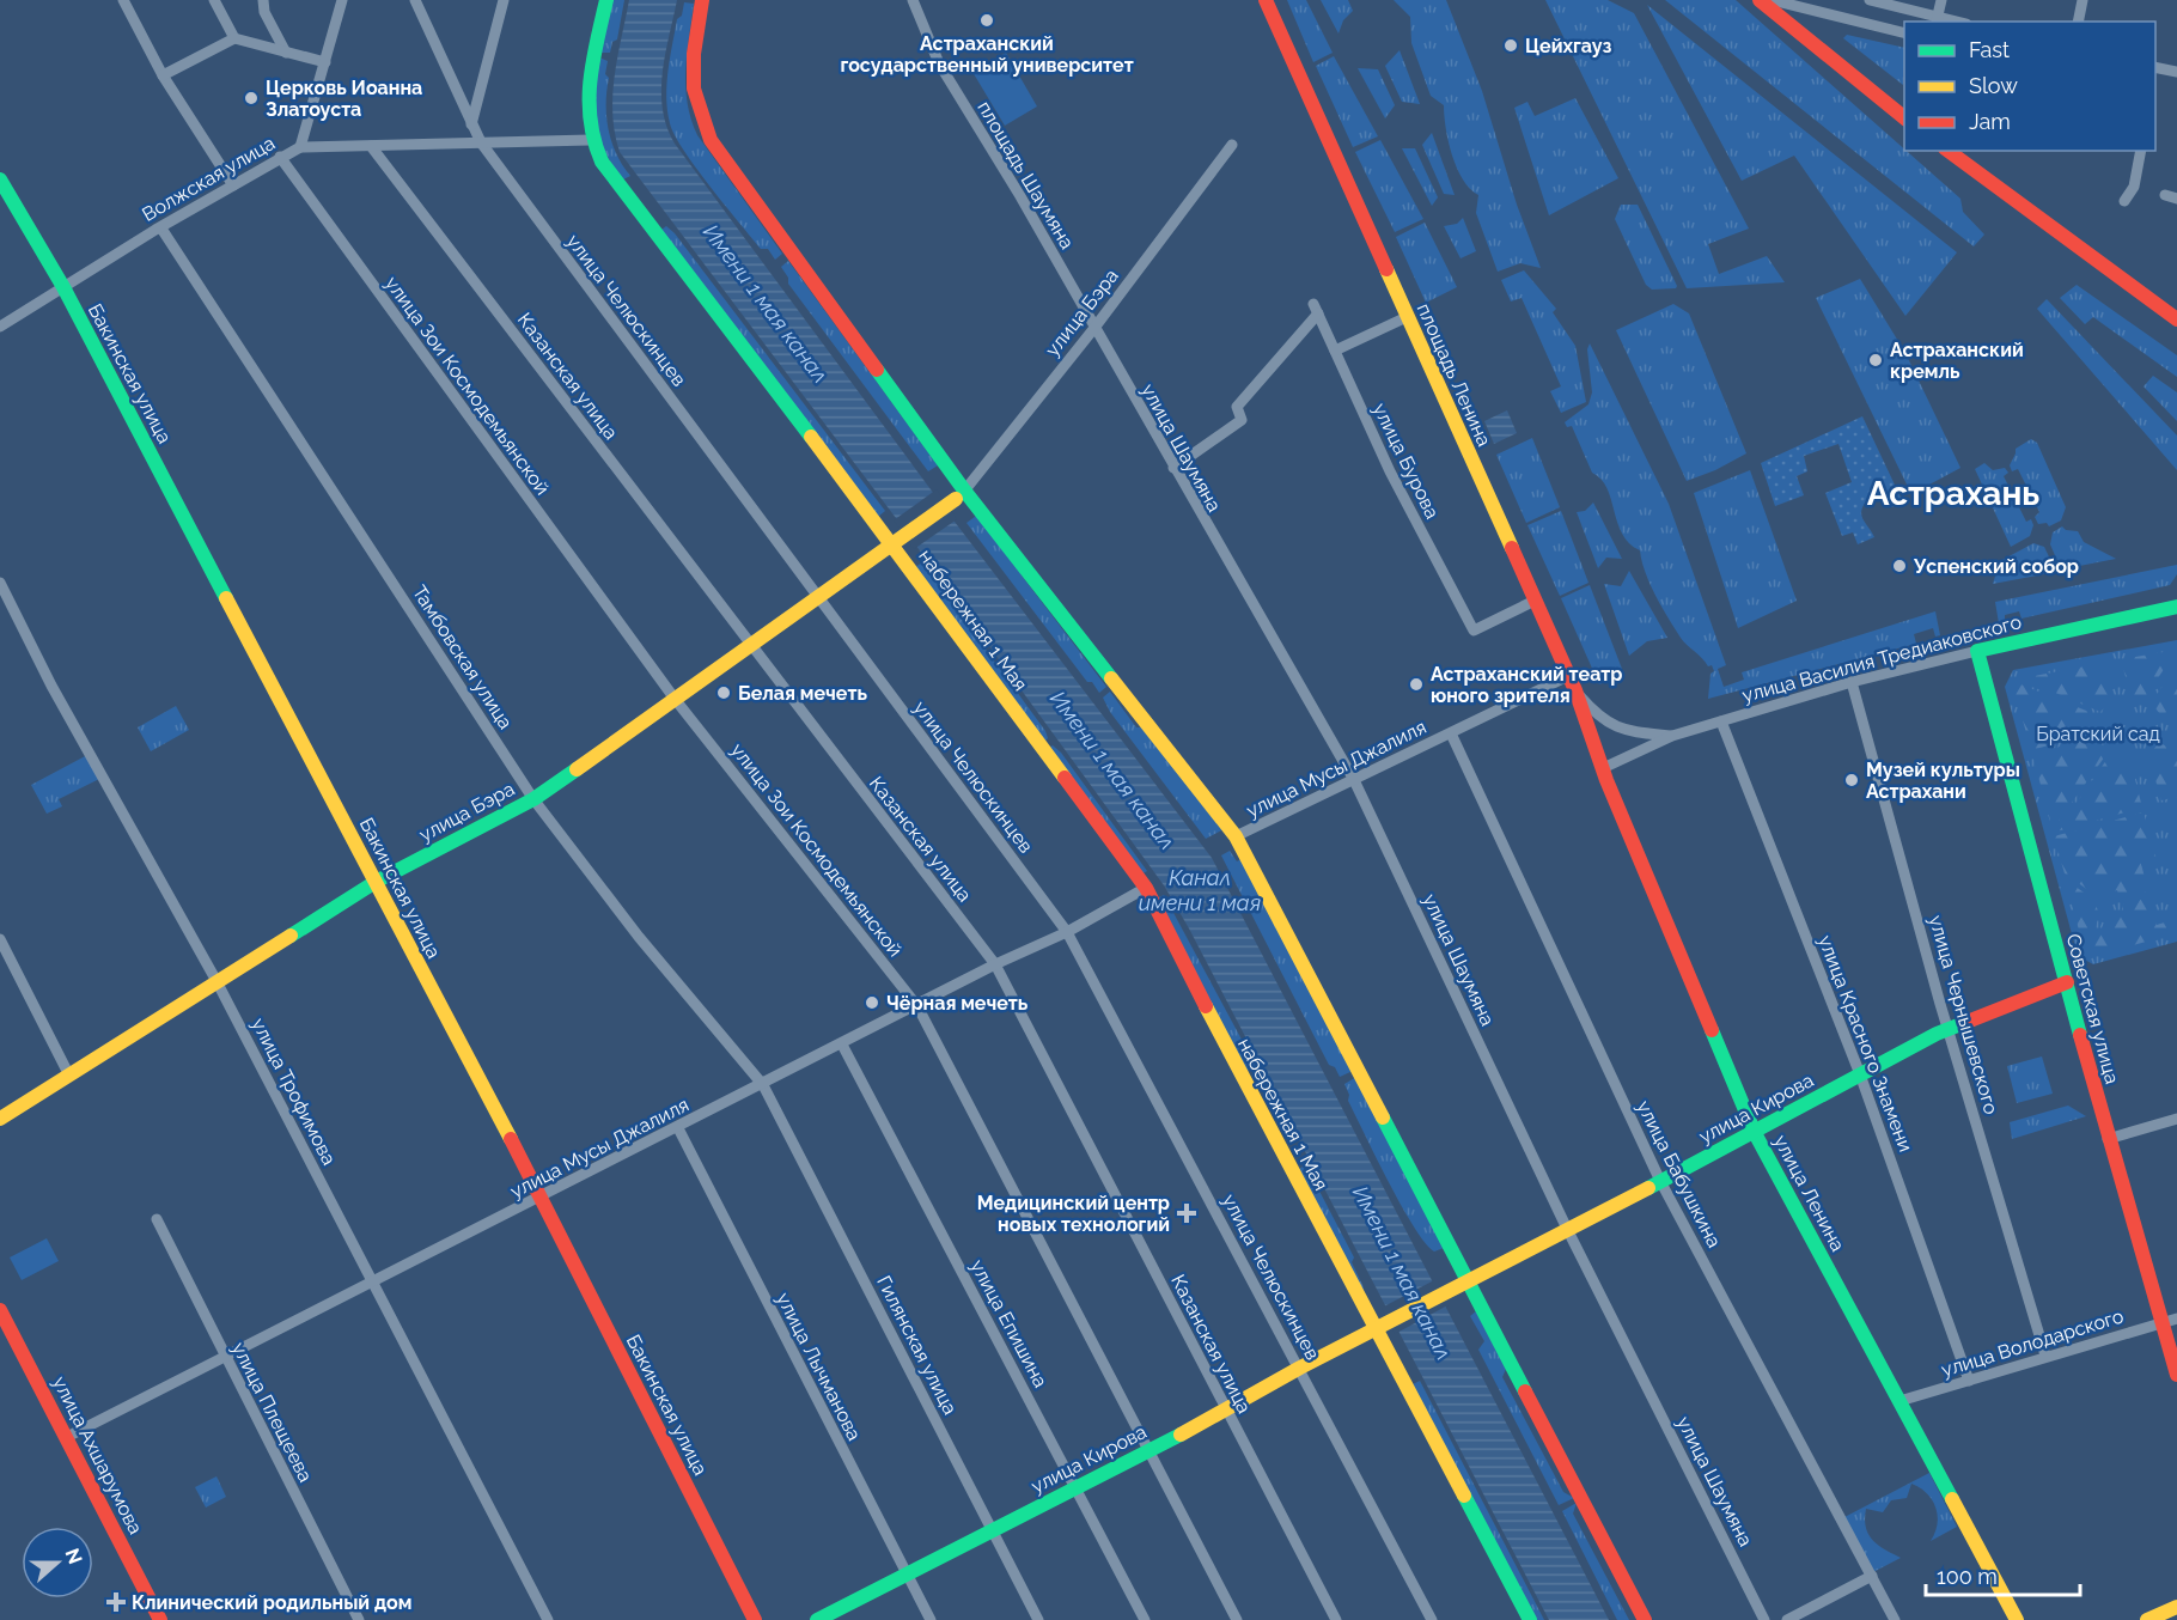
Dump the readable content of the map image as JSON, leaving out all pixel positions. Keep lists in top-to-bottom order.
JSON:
{
  "streets": {
    "main road": [
      "улица Бэра",
      "Бакинская улица",
      "площадь Ленина",
      "набережная 1 Мая",
      "улица Василия Тредиаковского",
      "Советская улица",
      "улица Кирова",
      "улица Ленина",
      "улица Ахшарумова"
    ],
    "street": [
      "площадь Шаумяна",
      "Волжская улица",
      "улица Челюскинцев",
      "Казанская улица",
      "улица Зои Космодемьянской",
      "улица Шаумяна",
      "улица Бурова",
      "Тамбовская улица",
      "улица Мусы Джалиля",
      "улица Чернышевского",
      "улица Красного Знамени",
      "улица Трофимова",
      "улица Бабушкина",
      "улица Епишина",
      "улица Володарского",
      "Гилянская улица",
      "улица Лычманова",
      "улица Плещеева"
    ]
  },
  "crossings": [
    ["площадь Шаумяна", "улица Бэра"],
    ["площадь Шаумяна", "улица Шаумяна"],
    ["Волжская улица", "улица Челюскинцев"],
    ["Волжская улица", "Бакинская улица"],
    ["Волжская улица", "Казанская улица"],
    ["Волжская улица", "улица Зои Космодемьянской"],
    ["Волжская улица", "набережная 1 Мая"],
    ["Волжская улица", "Тамбовская улица"],
    ["улица Челюскинцев", "улица Бэра"],
    ["улица Челюскинцев", "улица Мусы Джалиля"],
    ["улица Челюскинцев", "улица Кирова"],
    ["улица Бэра", "Бакинская улица"],
    ["улица Бэра", "Казанская улица"],
    ["улица Бэра", "улица Зои Космодемьянской"],
    ["улица Бэра", "улица Шаумяна"],
    ["улица Бэра", "набережная 1 Мая"],
    ["улица Бэра", "Тамбовская улица"],
    ["улица Бэра", "улица Трофимова"],
    ["Бакинская улица", "улица Мусы Джалиля"],
    ["площадь Ленина", "улица Бурова"],
    ["площадь Ленина", "улица Василия Тредиаковского"],
    ["площадь Ленина", "улица Мусы Джалиля"],
    ["площадь Ленина", "улица Ленина"],
    ["Казанская улица", "улица Мусы Джалиля"],
    ["Казанская улица", "улица Кирова"],
    ["улица Зои Космодемьянской", "улица Мусы Джалиля"],
    ["улица Зои Космодемьянской", "улица Кирова"],
    ["улица Шаумяна", "улица Бурова"],
    ["улица Шаумяна", "улица Мусы Джалиля"],
    ["улица Шаумяна", "улица Кирова"],
    ["набережная 1 Мая", "улица Мусы Джалиля"],
    ["набережная 1 Мая", "улица Кирова"],
    ["Тамбовская улица", "улица Мусы Джалиля"],
    ["Тамбовская улица", "Гилянская улица"],
    ["улица Василия Тредиаковского", "Советская улица"],
    ["улица Василия Тредиаковского", "улица Чернышевского"],
    ["улица Василия Тредиаковского", "улица Красного Знамени"],
    ["улица Василия Тредиаковского", "улица Ленина"],
    ["улица Мусы Джалиля", "улица Трофимова"],
    ["улица Мусы Джалиля", "улица Бабушкина"],
    ["улица Мусы Джалиля", "улица Епишина"],
    ["улица Мусы Джалиля", "Гилянская улица"],
    ["улица Мусы Джалиля", "улица Лычманова"],
    ["улица Мусы Джалиля", "улица Плещеева"],
    ["улица Мусы Джалиля", "улица Ахшарумова"],
    ["Советская улица", "улица Кирова"],
    ["Советская улица", "улица Володарского"],
    ["улица Чернышевского", "улица Кирова"],
    ["улица Чернышевского", "улица Володарского"],
    ["улица Красного Знамени", "улица Кирова"],
    ["улица Красного Знамени", "улица Володарского"],
    ["улица Кирова", "улица Бабушкина"],
    ["улица Кирова", "улица Ленина"],
    ["улица Кирова", "улица Епишина"],
    ["улица Кирова", "Гилянская улица"],
    ["улица Кирова", "улица Лычманова"],
    ["улица Ленина", "улица Володарского"]
  ],
  "districts": ["Астрахань"],
  "water": ["Имени 1 мая канал", "Канал имени 1 мая"],
  "parks": ["Братский сад"],
  "places": {
    "other": [
      "Астраханский государственный университет",
      "Цейхгауз",
      "Церковь Иоанна Златоуста",
      "Астраханский кремль",
      "Успенский собор",
      "Астраханский театр юного зрителя",
      "Белая мечеть",
      "Музей культуры Астрахани",
      "Чёрная мечеть"
    ],
    "health": ["Медицинский центр новых технологий", "Клинический родильный дом"]
  },
  "legend": ["Fast", "Slow", "Jam"],
  "scale_bar": "100 m",
  "north": "right"
}
